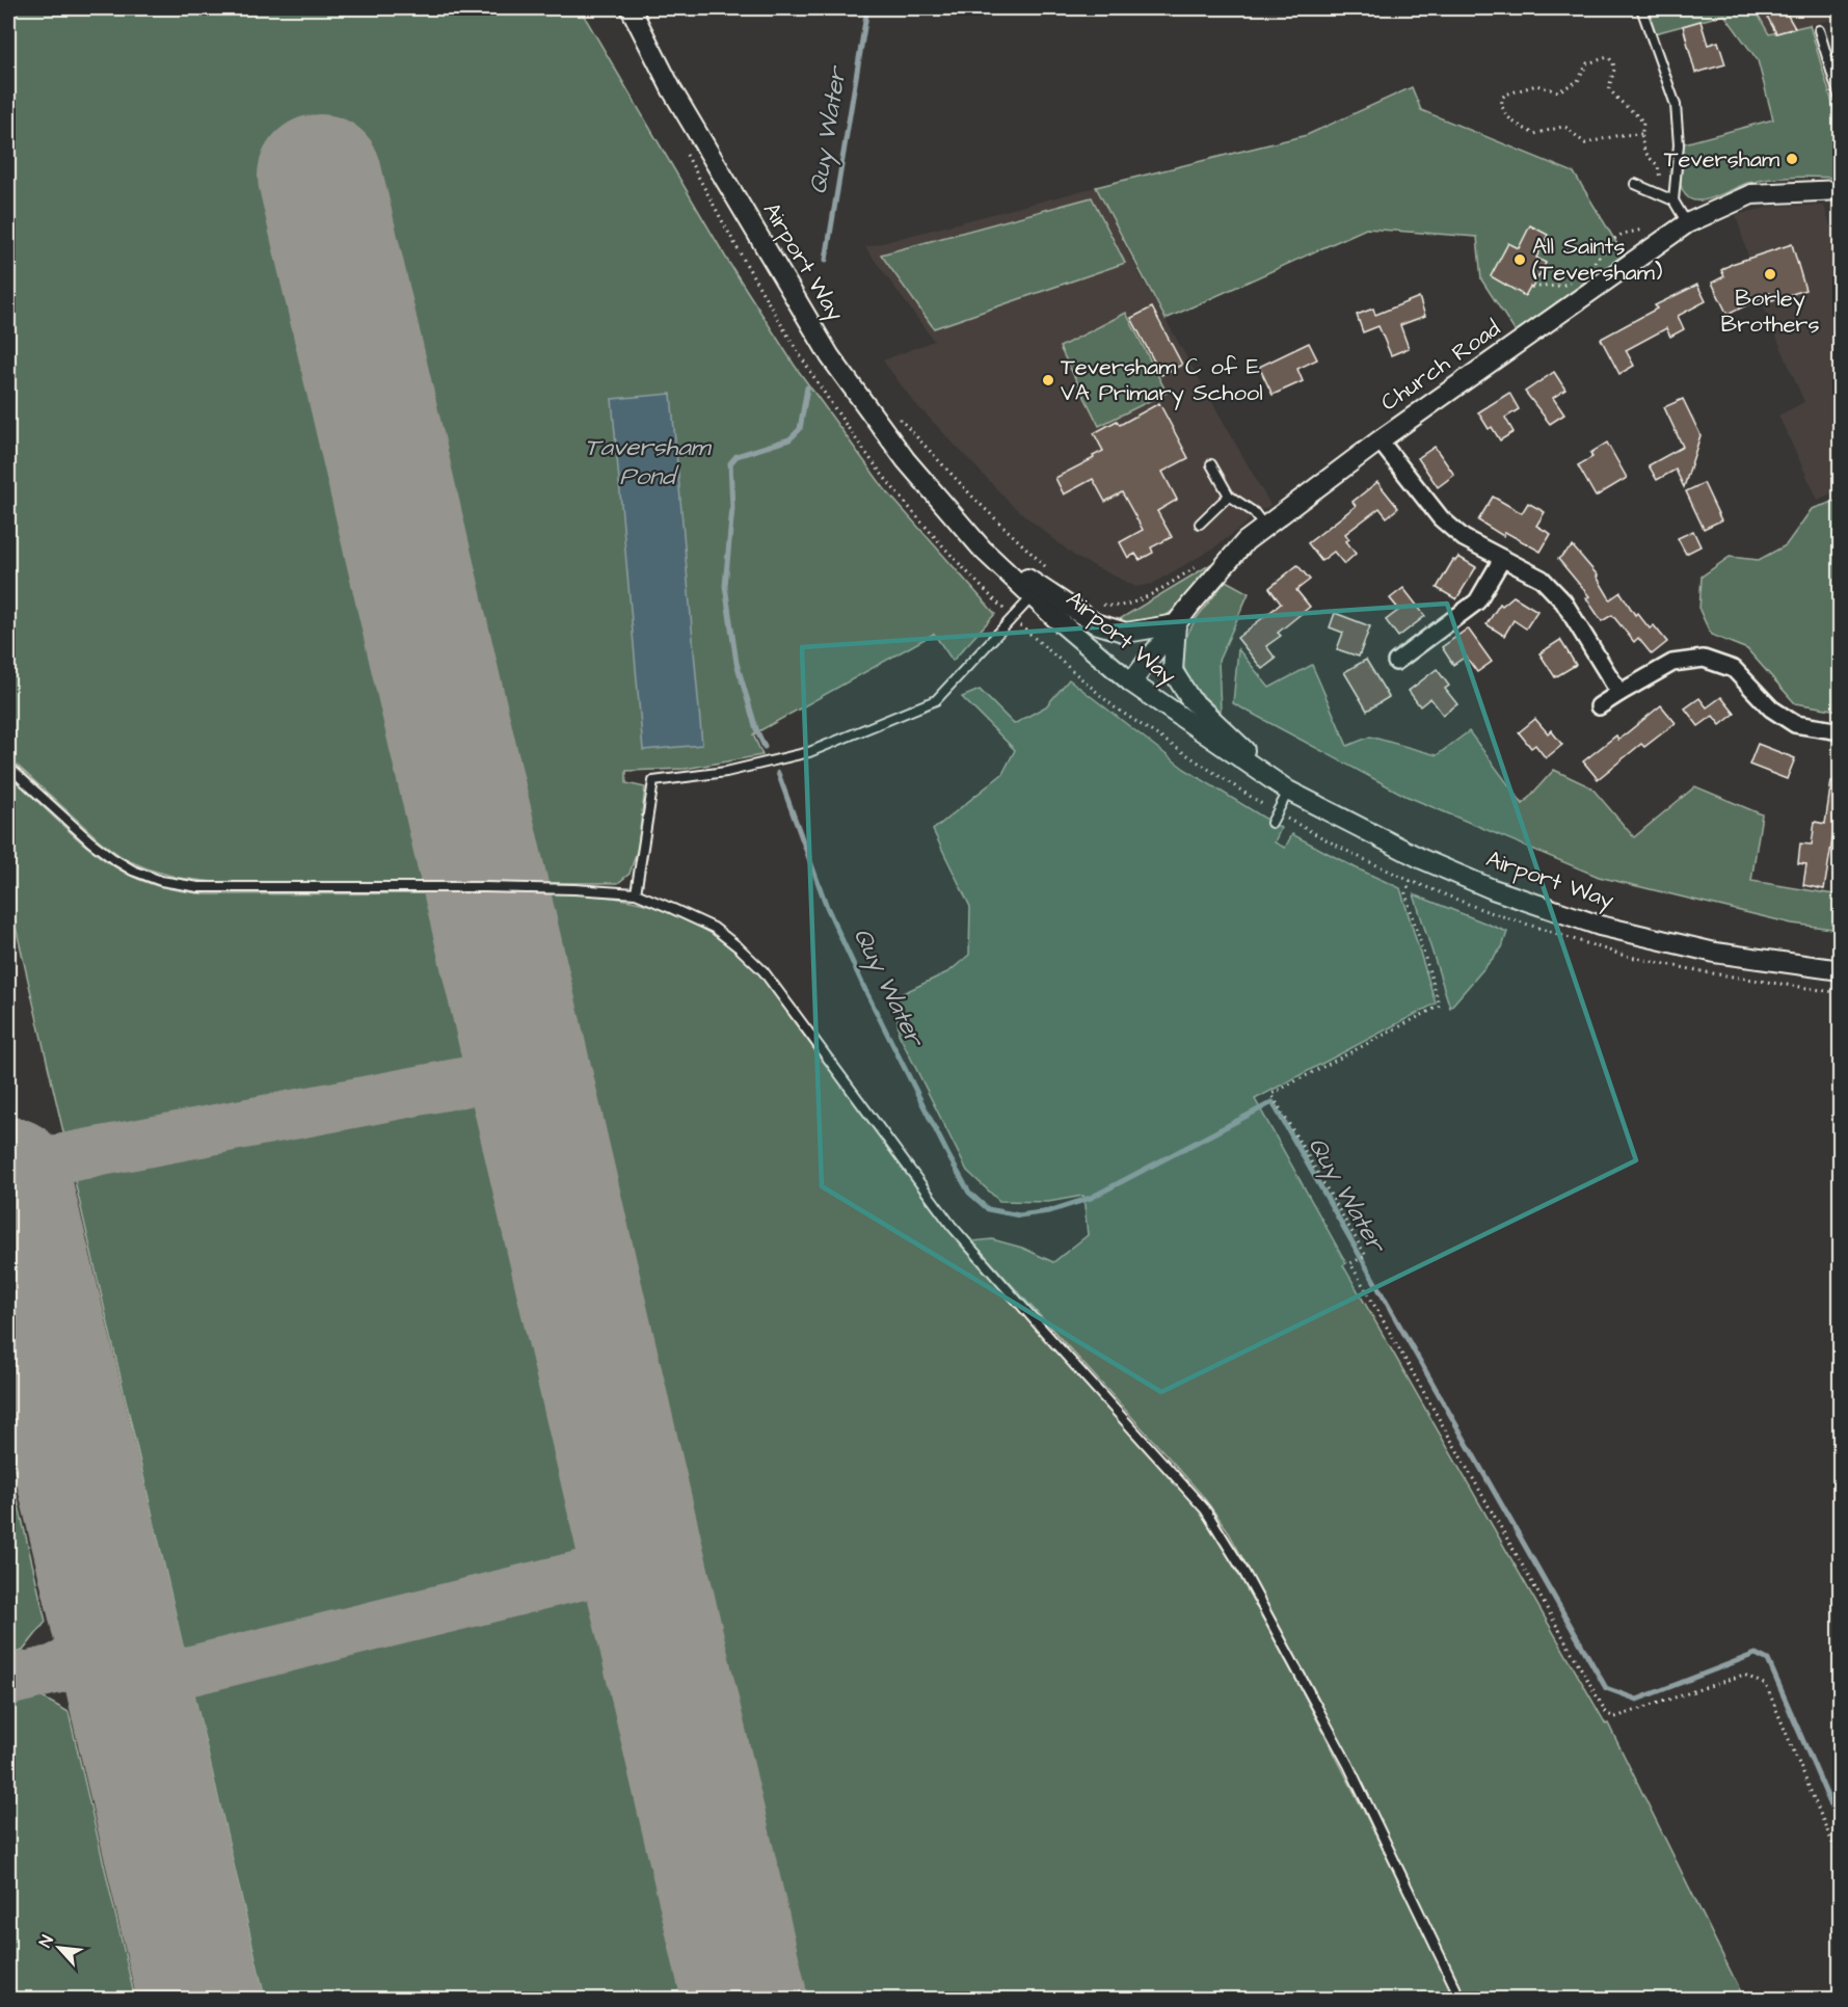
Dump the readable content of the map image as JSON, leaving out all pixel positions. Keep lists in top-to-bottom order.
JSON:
{
  "streets": {
    "street": ["Airport Way", "Church Road"]
  },
  "crossings": [
    ["Airport Way", "Church Road"]
  ],
  "water": ["Quy Water", "Taversham Pond"],
  "places": [
    "Teversham",
    "All Saints (Teversham)",
    "Borley Brothers",
    "Teversham C of E VA Primary School"
  ],
  "north": "top left"
}
